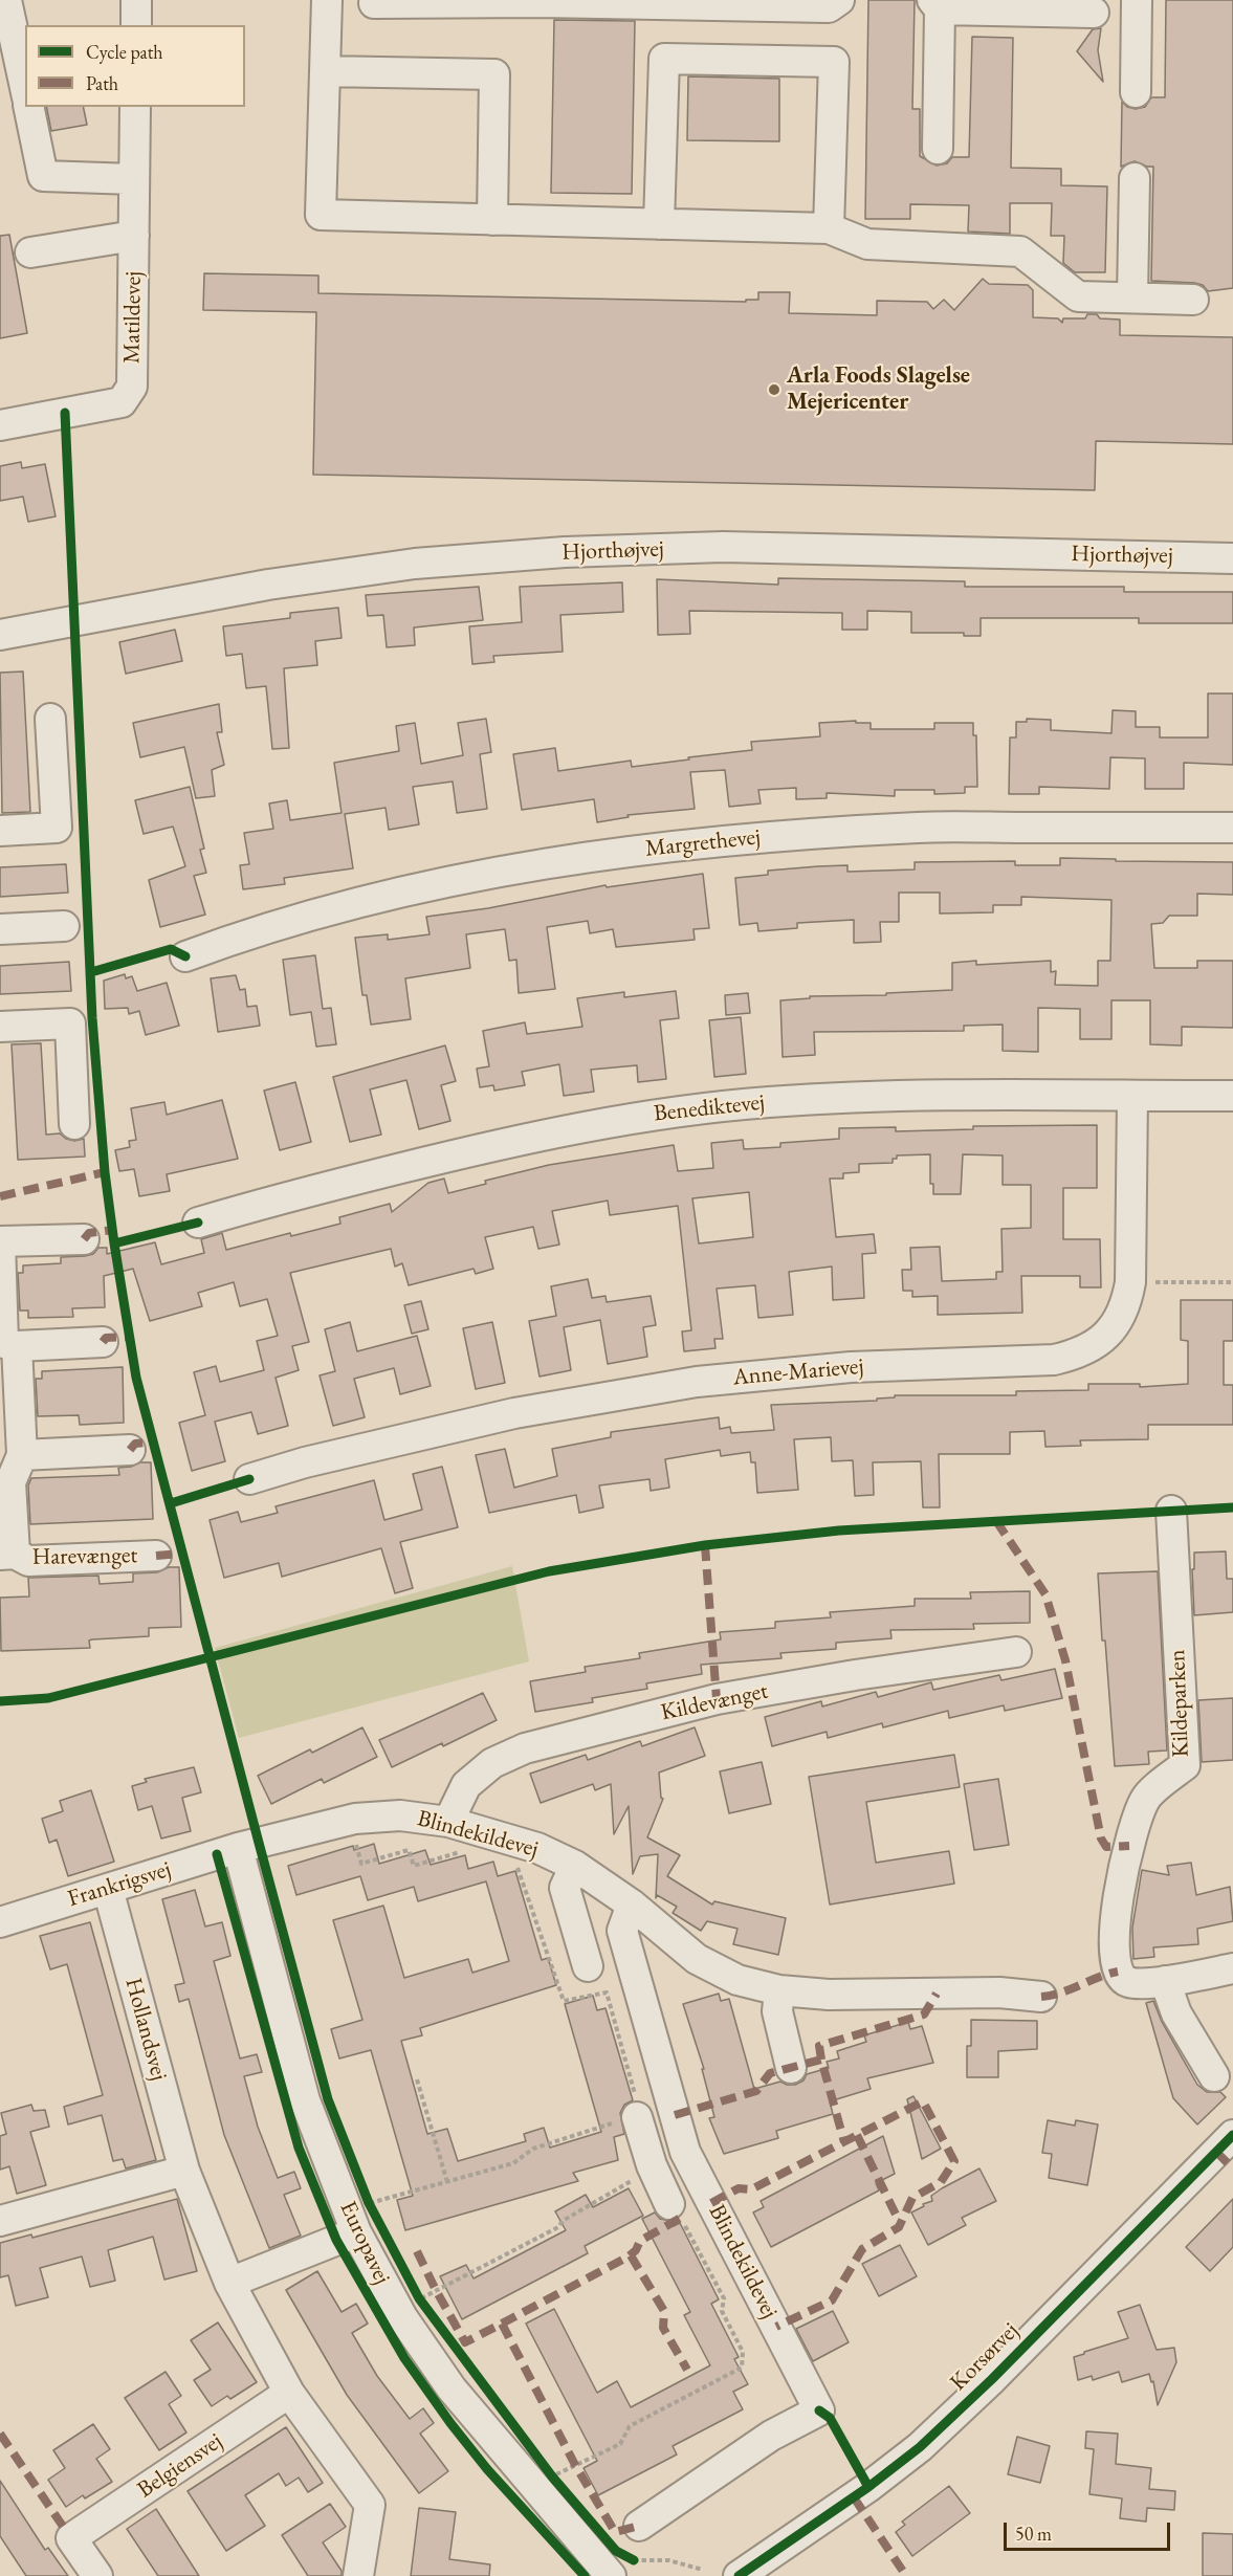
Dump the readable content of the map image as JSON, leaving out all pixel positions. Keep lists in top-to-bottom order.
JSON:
{
  "streets": {
    "street": [
      "Matildevej",
      "Hjorthøjvej",
      "Margrethevej",
      "Benediktevej",
      "Anne-Marievej",
      "Harevænget",
      "Kildevænget",
      "Kildeparken",
      "Blindekildevej",
      "Frankrigsvej",
      "Hollandsvej",
      "Europavej",
      "Korsørvej",
      "Belgiensvej"
    ]
  },
  "crossings": [
    ["Benediktevej", "Anne-Marievej"],
    ["Kildevænget", "Blindekildevej"],
    ["Blindekildevej", "Frankrigsvej"],
    ["Blindekildevej", "Europavej"],
    ["Frankrigsvej", "Hollandsvej"],
    ["Frankrigsvej", "Europavej"]
  ],
  "places": ["Arla Foods Slagelse Mejericenter"],
  "legend": ["Cycle path", "Path"],
  "scale_bar": "50 m"
}
